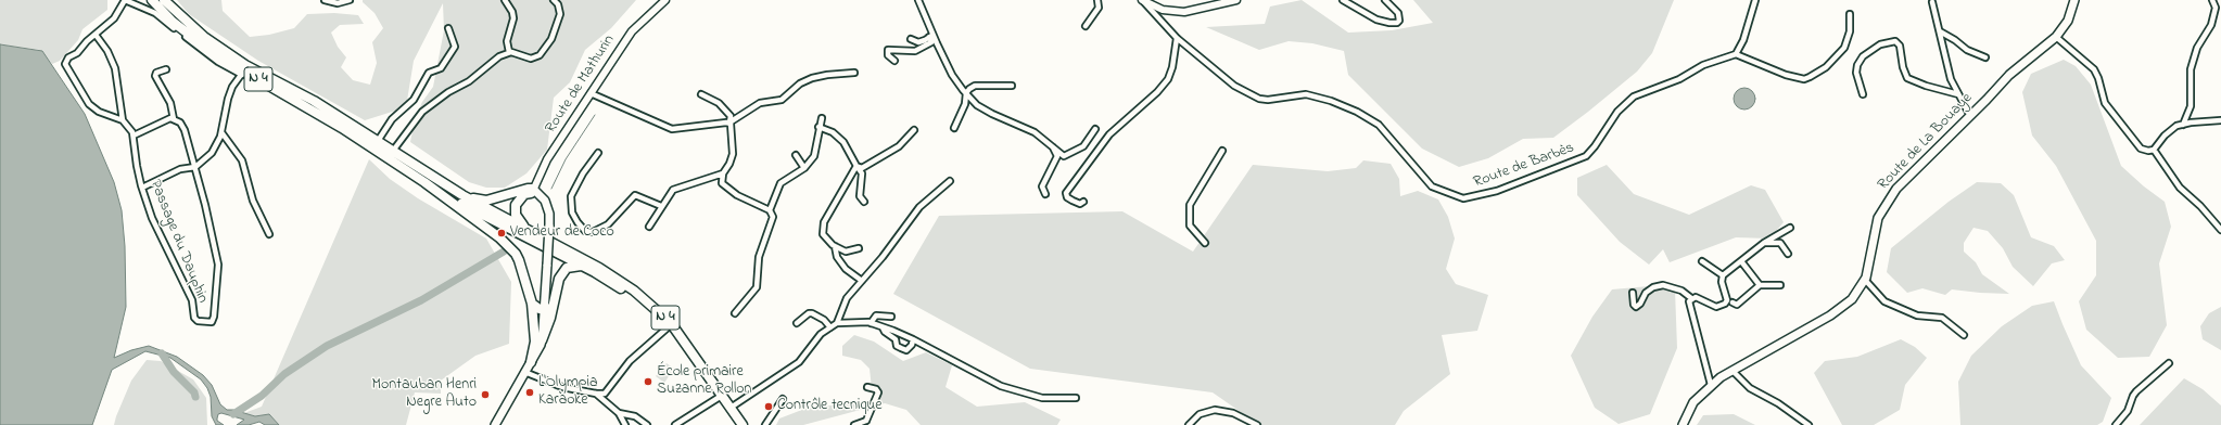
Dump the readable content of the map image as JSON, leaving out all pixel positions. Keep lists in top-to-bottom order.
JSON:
{
  "streets": {
    "highway": ["N 4"],
    "main road": ["Route de La Bouaye"],
    "street": ["Route de Mathurin", "Route de Barbès", "Passage du Dauphin"]
  },
  "places": [
    "Vendeur de Coco",
    "École primaire Suzanne Rollon",
    "L'Olympia Karaoke",
    "Montauban Henri Negre Auto",
    "Contrôle tecnique"
  ]
}
